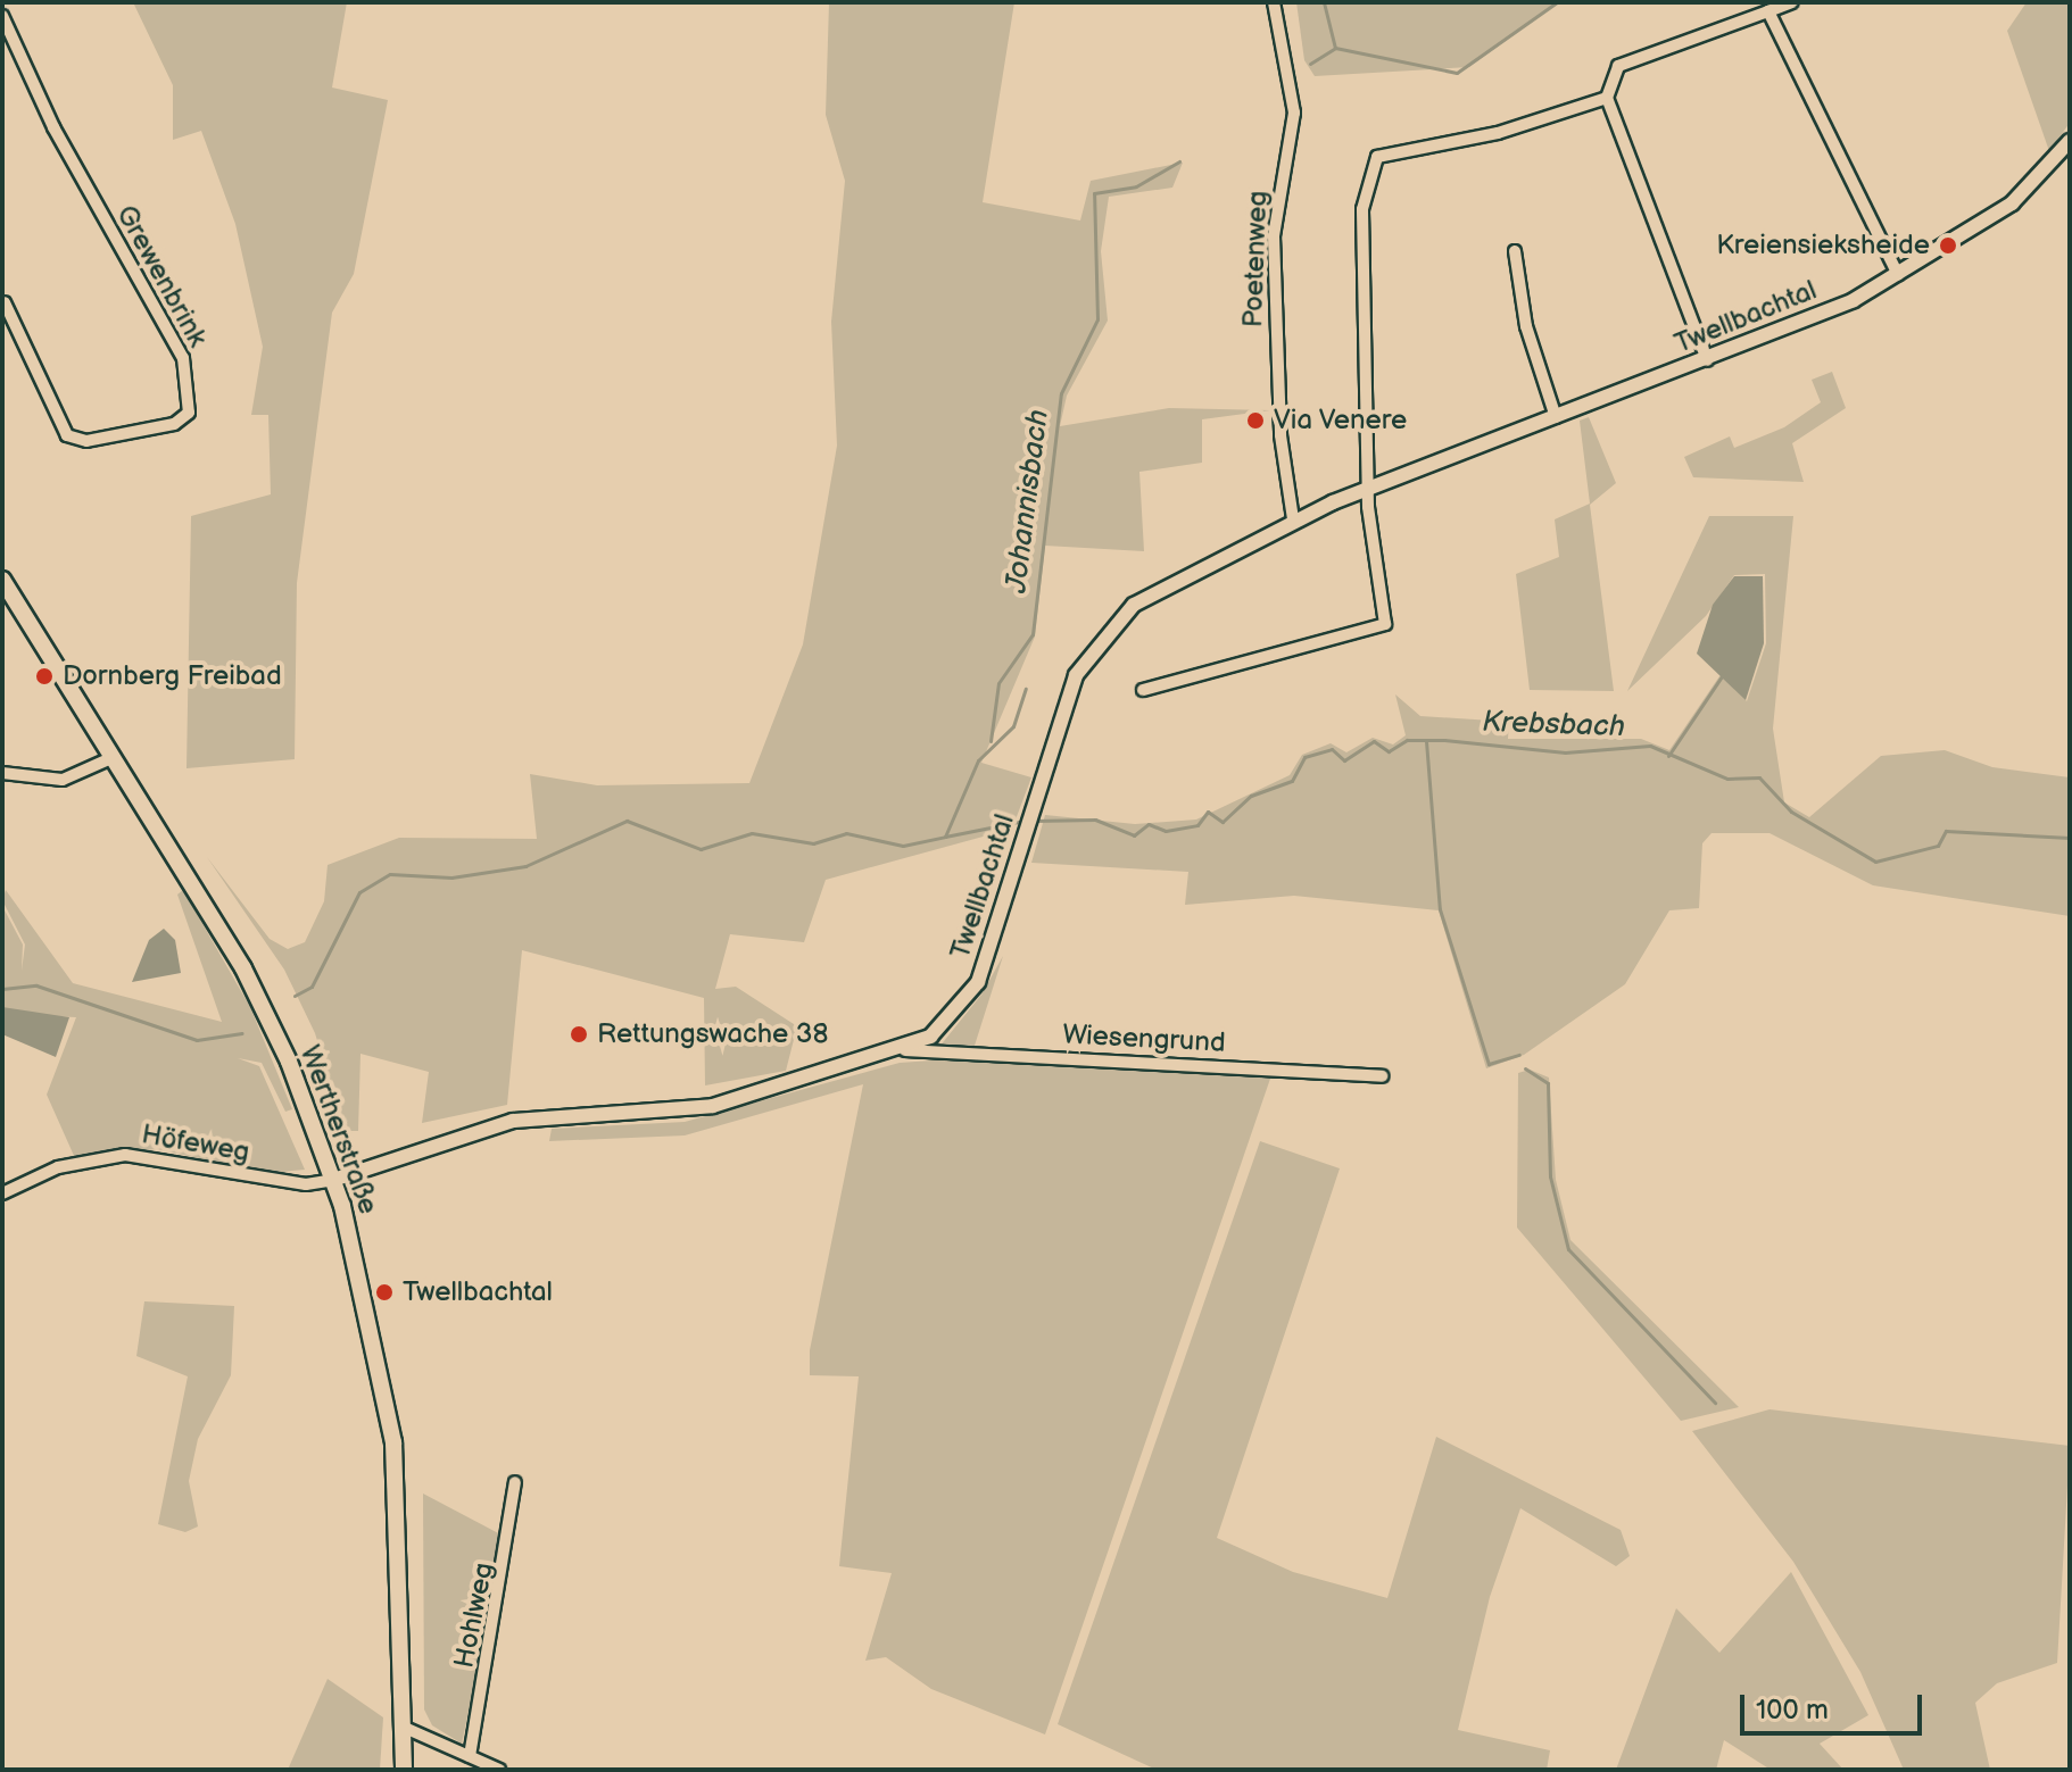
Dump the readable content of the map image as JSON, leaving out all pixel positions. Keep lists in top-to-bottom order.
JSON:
{
  "streets": {
    "main road": ["Wertherstraße"],
    "street": [
      "Poetenweg",
      "Grewenbrink",
      "Twellbachtal",
      "Wiesengrund",
      "Höfeweg",
      "Hohlweg"
    ]
  },
  "crossings": [
    ["Poetenweg", "Twellbachtal"],
    ["Twellbachtal", "Wiesengrund"],
    ["Twellbachtal", "Wertherstraße"],
    ["Twellbachtal", "Höfeweg"],
    ["Wertherstraße", "Höfeweg"]
  ],
  "water": ["Johannisbach", "Krebsbach"],
  "places": [
    "Kreiensieksheide",
    "Via Venere",
    "Dornberg Freibad",
    "Rettungswache 38",
    "Twellbachtal"
  ],
  "scale_bar": "100 m"
}
